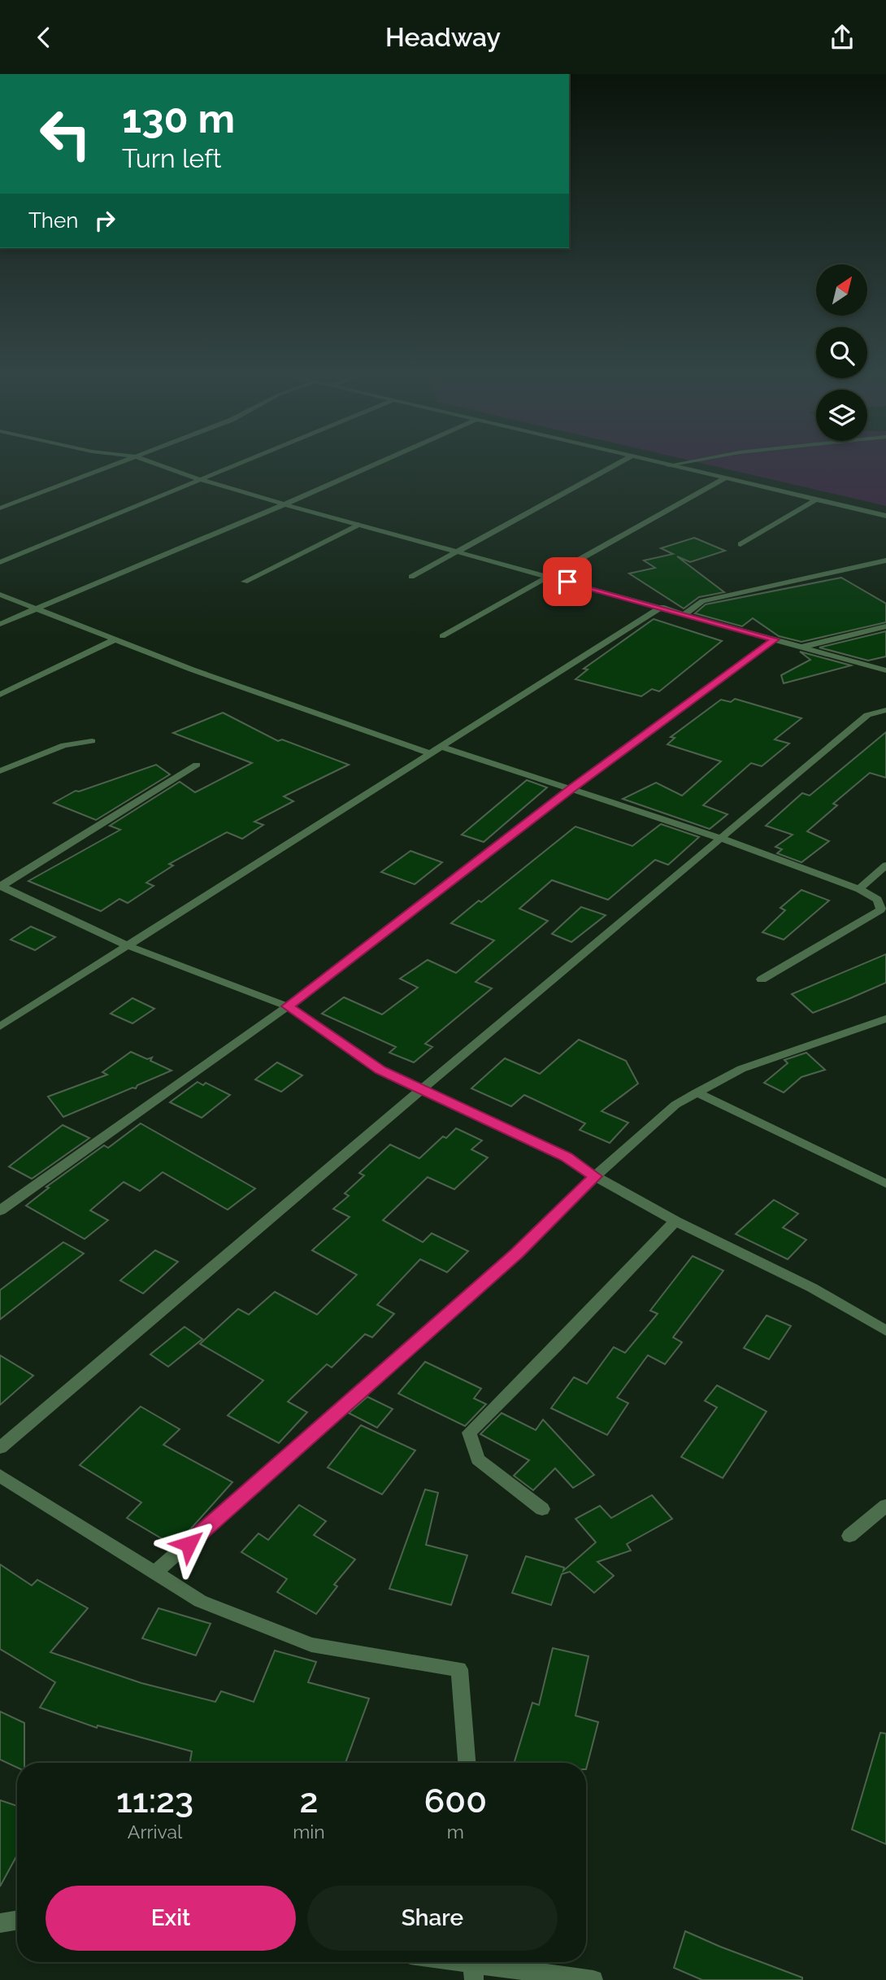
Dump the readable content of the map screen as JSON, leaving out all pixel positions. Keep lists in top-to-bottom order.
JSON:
{
  "north": "top right",
  "page": {
    "header": "Headway",
    "turn": ["130 m", "Turn left"],
    "then": "Then",
    "eta": [
      "11:23",
      "Arrival",
      "2",
      "min",
      "600",
      "m"
    ],
    "buttons": ["Exit", "Share"]
  }
}
